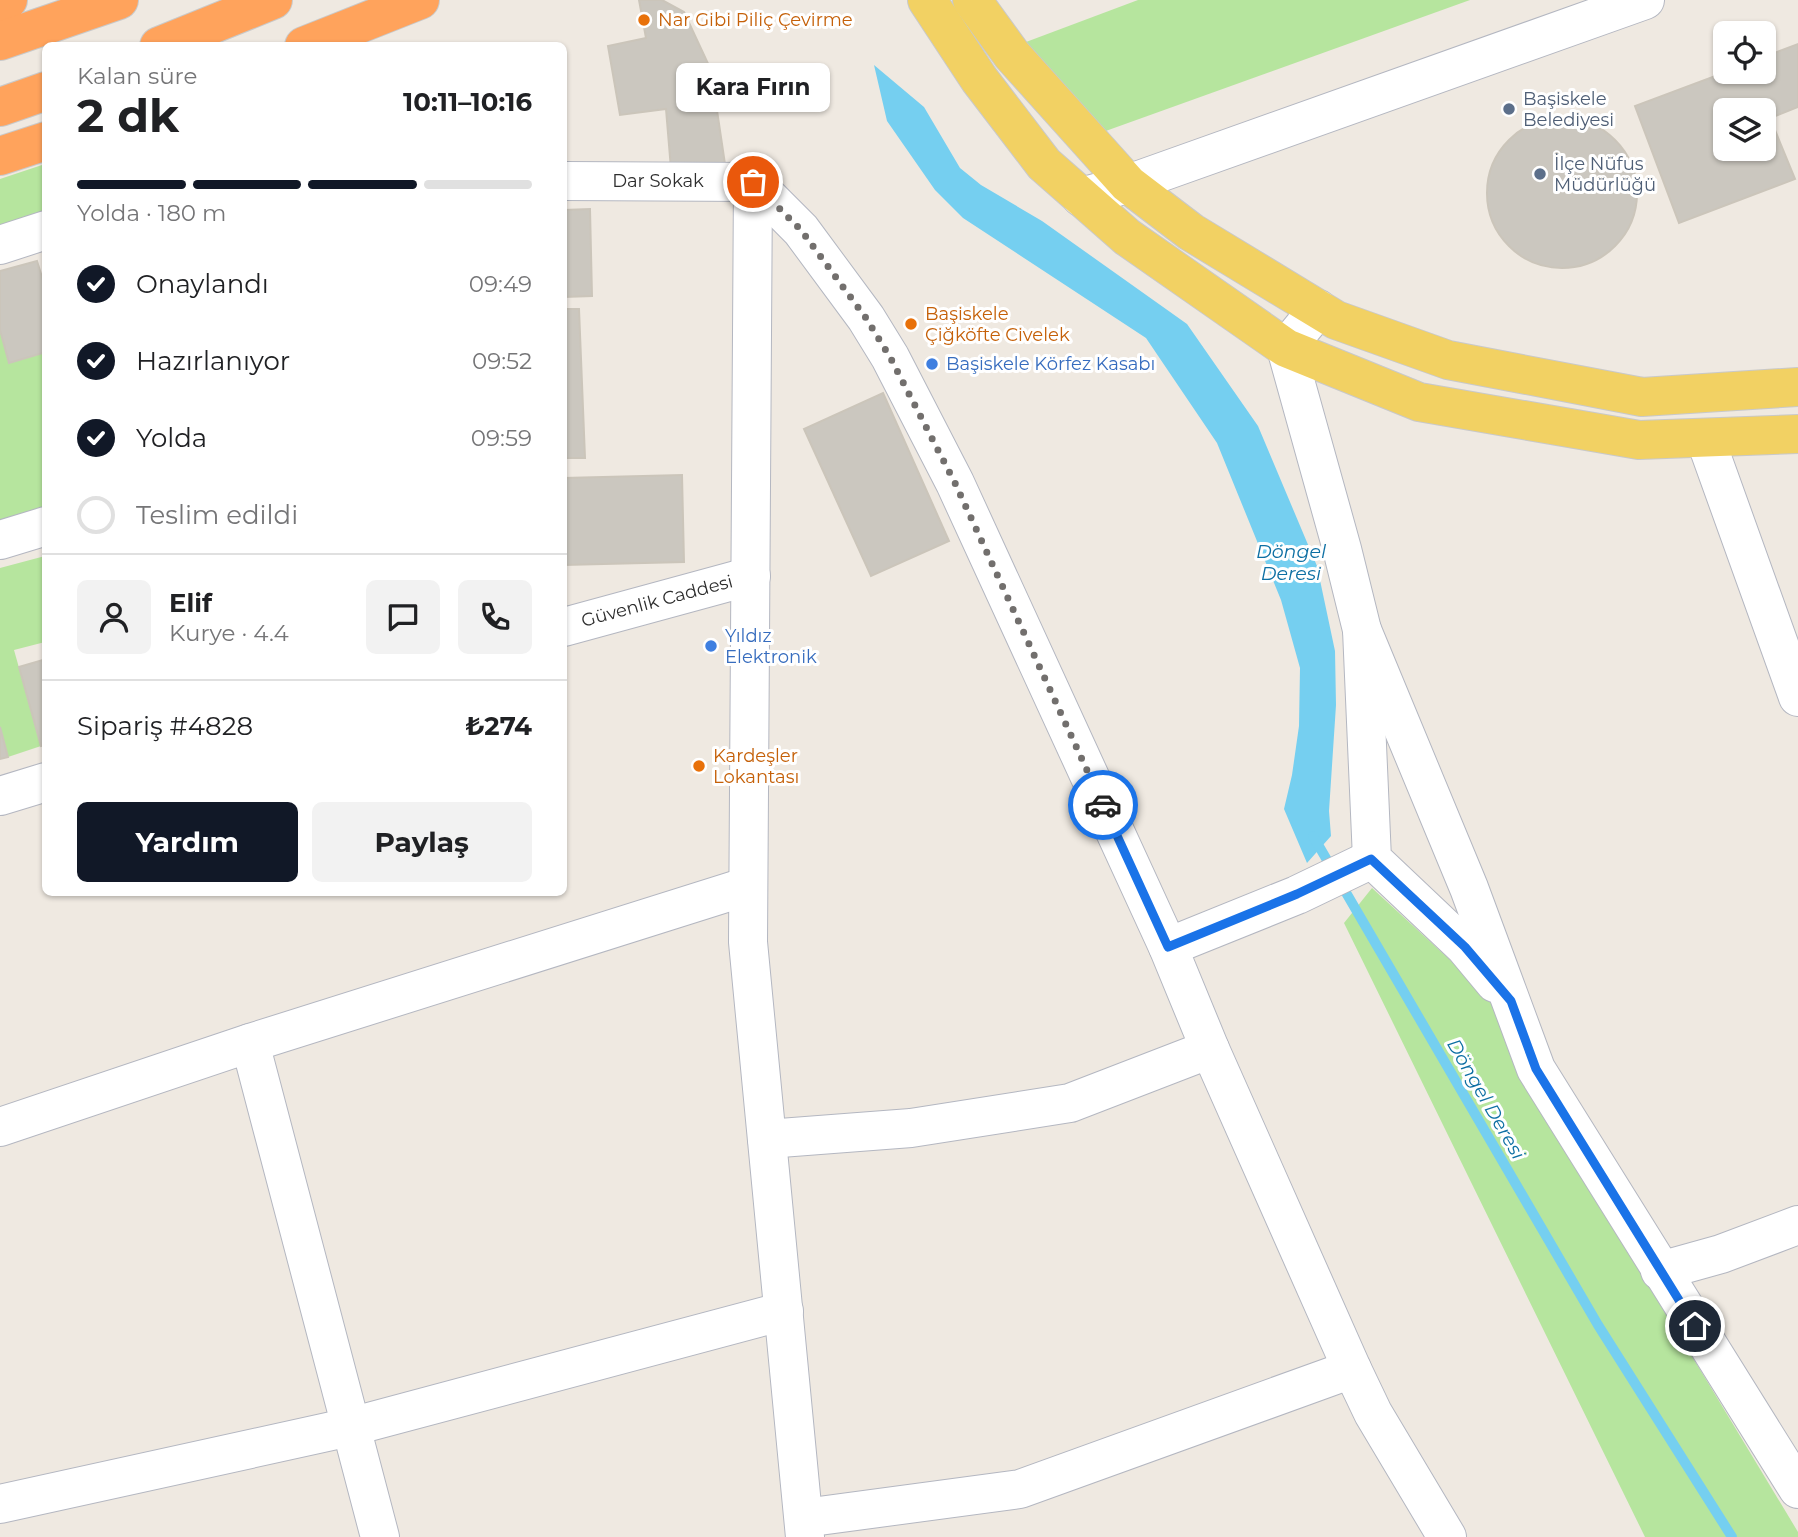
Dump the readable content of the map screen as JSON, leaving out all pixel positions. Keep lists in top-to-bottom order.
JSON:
{
  "streets": {
    "street": ["Dar Sokak", "Güvenlik Caddesi"]
  },
  "water": ["Döngel Deresi"],
  "places": [
    "Nar Gibi Piliç Çevirme",
    "Başiskele Belediyesi",
    "İlçe Nüfus Müdürlüğü",
    "Kara Fırın",
    "Başiskele Çiğköfte Civelek",
    "Başiskele Körfez Kasabı",
    "Yıldız Elektronik",
    "Kardeşler Lokantası"
  ],
  "page": {
    "heading": ["2 dk", "Kalan süre", "10:11–10:16"],
    "panel": [
      "Elif",
      "Kurye · 4.4",
      "Sipariş #4828",
      "₺274"
    ],
    "bubble": "Kara Fırın",
    "bar": "Yolda · 180 m",
    "list": [
      ["Onaylandı", "09:49"],
      ["Hazırlanıyor", "09:52"],
      ["Yolda", "09:59"],
      "Teslim edildi"
    ],
    "buttons": ["Yardım", "Paylaş"]
  }
}
